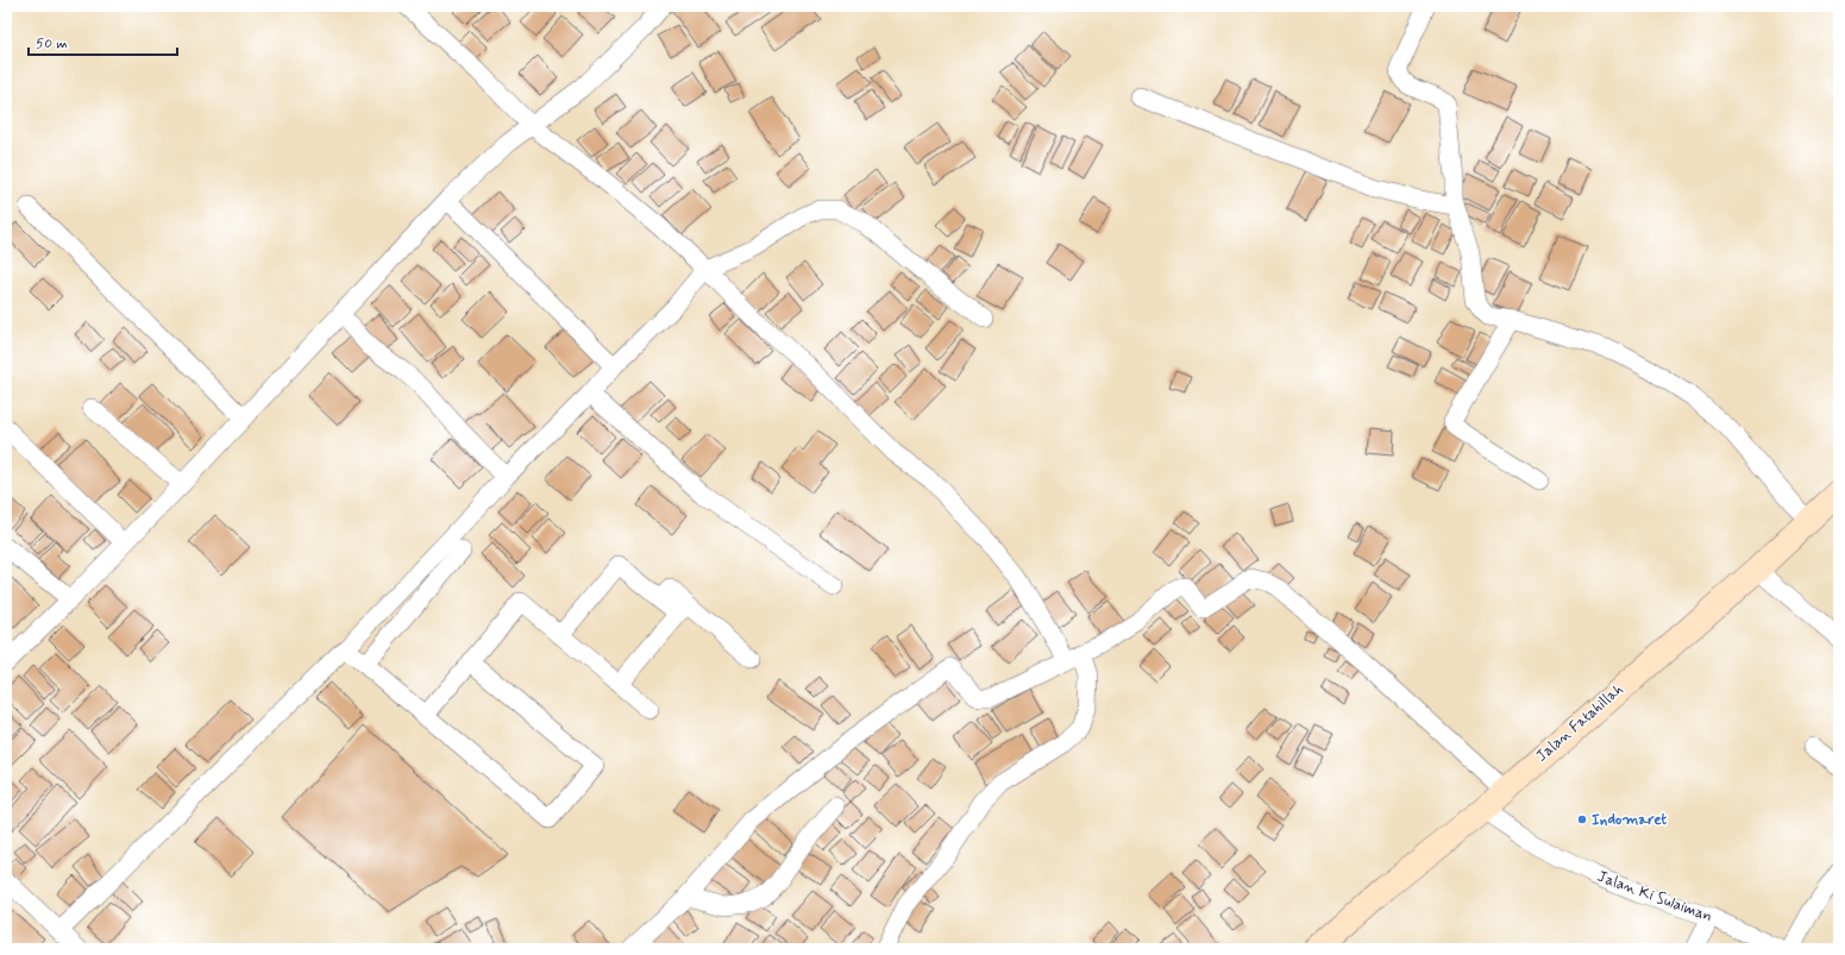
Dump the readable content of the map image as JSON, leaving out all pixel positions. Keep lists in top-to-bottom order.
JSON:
{
  "streets": {
    "street": ["Jalan Fatahillah", "Jalan Ki Sulaiman"]
  },
  "crossings": [
    ["Jalan Fatahillah", "Jalan Ki Sulaiman"]
  ],
  "places": ["Indomaret"],
  "scale_bar": "50 m"
}
